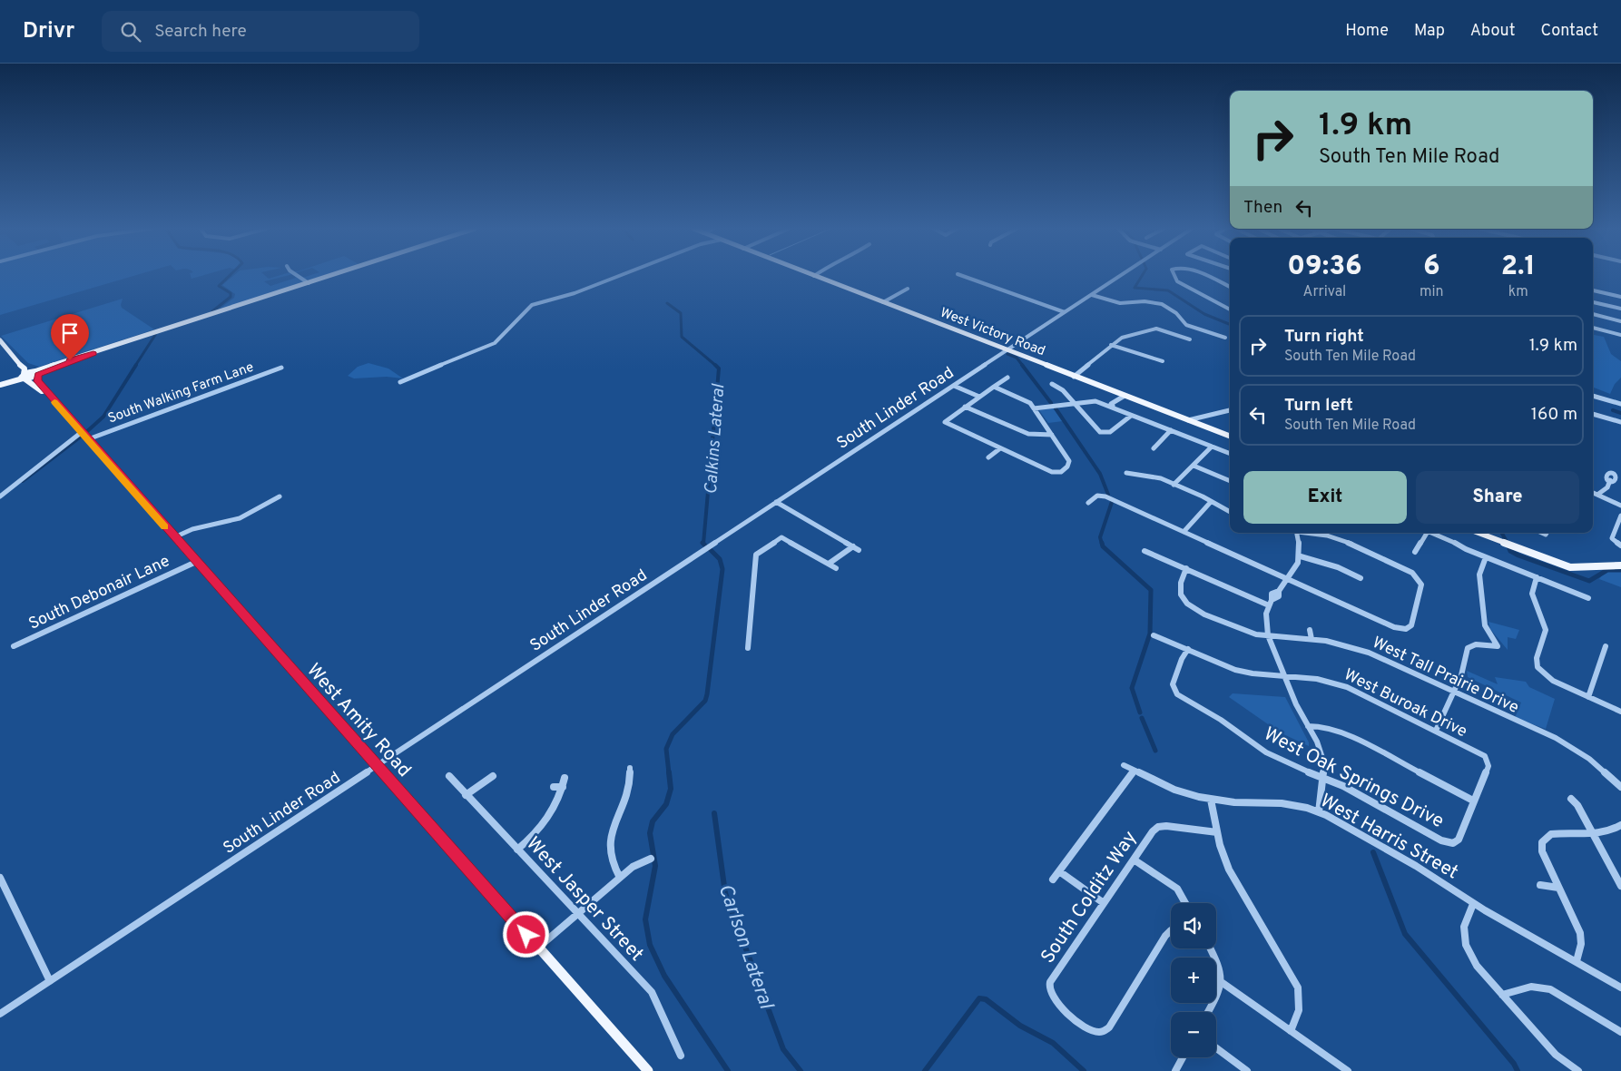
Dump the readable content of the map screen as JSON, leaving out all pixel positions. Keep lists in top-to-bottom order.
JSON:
{
  "streets": {
    "main road": ["West Victory Road", "West Amity Road"],
    "street": [
      "South Walking Farm Lane",
      "South Linder Road",
      "South Debonair Lane",
      "West Tall Prairie Drive",
      "West Buroak Drive",
      "West Oak Springs Drive",
      "West Harris Street",
      "South Colditz Way",
      "West Jasper Street"
    ]
  },
  "crossings": [
    ["West Victory Road", "South Linder Road"],
    ["South Walking Farm Lane", "West Amity Road"],
    ["South Linder Road", "West Amity Road"],
    ["South Debonair Lane", "West Amity Road"],
    ["West Buroak Drive", "West Oak Springs Drive"]
  ],
  "water": ["Calkins Lateral", "Carlson Lateral"],
  "page": {
    "header": "Drivr",
    "search": "Search here",
    "nav": [
      "Home",
      "Map",
      "About",
      "Contact"
    ],
    "turn": ["1.9 km", "South Ten Mile Road"],
    "then": "Then",
    "eta": [
      "09:36",
      "Arrival",
      "6",
      "min",
      "2.1",
      "km"
    ],
    "list": [
      {
        "name": "Turn right",
        "note": "South Ten Mile Road",
        "value": "1.9 km"
      },
      {
        "name": "Turn left",
        "note": "South Ten Mile Road",
        "value": "160 m"
      }
    ],
    "buttons": ["Exit", "Share"],
    "map_buttons": ["+", "−"]
  }
}
